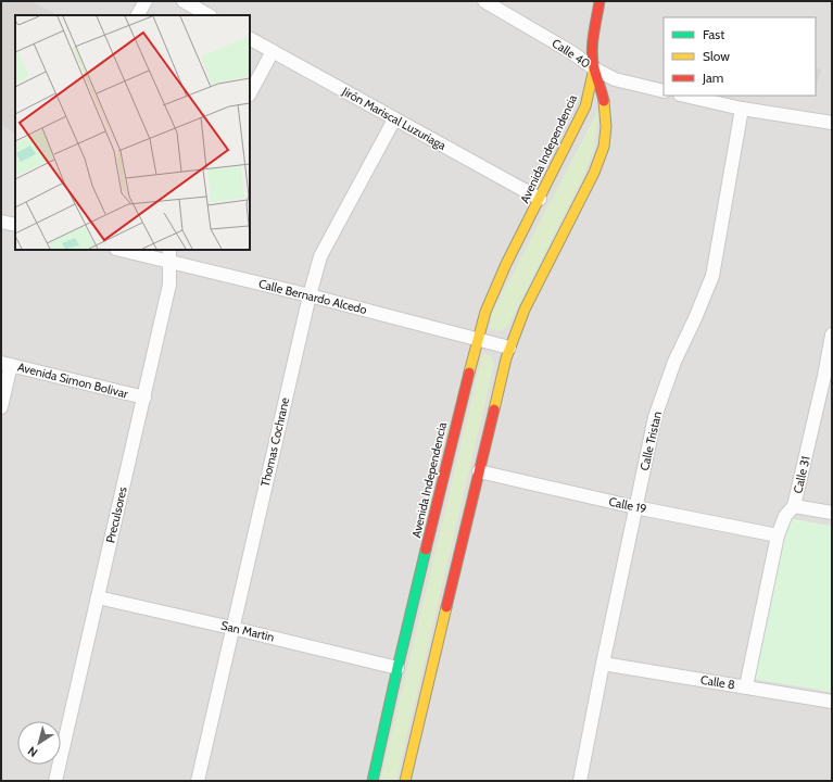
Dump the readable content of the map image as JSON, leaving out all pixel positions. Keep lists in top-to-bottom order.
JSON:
{
  "streets": {
    "street": [
      "Calle 40",
      "Jirón Mariscal Luzuriaga",
      "Avenida Independencia",
      "Calle Bernardo Alcedo",
      "Avenida Simon Bolivar",
      "Calle Tristan",
      "Thomas Cochrane",
      "Calle 31",
      "Calle 19",
      "Preculsores",
      "San Martin",
      "Calle 8"
    ]
  },
  "crossings": [
    ["Calle 40", "Avenida Independencia"],
    ["Jirón Mariscal Luzuriaga", "Avenida Independencia"],
    ["Jirón Mariscal Luzuriaga", "Thomas Cochrane"],
    ["Avenida Independencia", "Calle Bernardo Alcedo"],
    ["Avenida Independencia", "San Martin"],
    ["Calle Bernardo Alcedo", "Thomas Cochrane"],
    ["Calle Bernardo Alcedo", "Preculsores"],
    ["Avenida Simon Bolivar", "Preculsores"],
    ["Calle Tristan", "Calle 19"],
    ["Calle Tristan", "Calle 8"],
    ["Thomas Cochrane", "San Martin"],
    ["Calle 31", "Calle 19"],
    ["Calle 31", "Calle 8"],
    ["Preculsores", "San Martin"]
  ],
  "legend": ["Fast", "Slow", "Jam"],
  "north": "bottom left"
}
